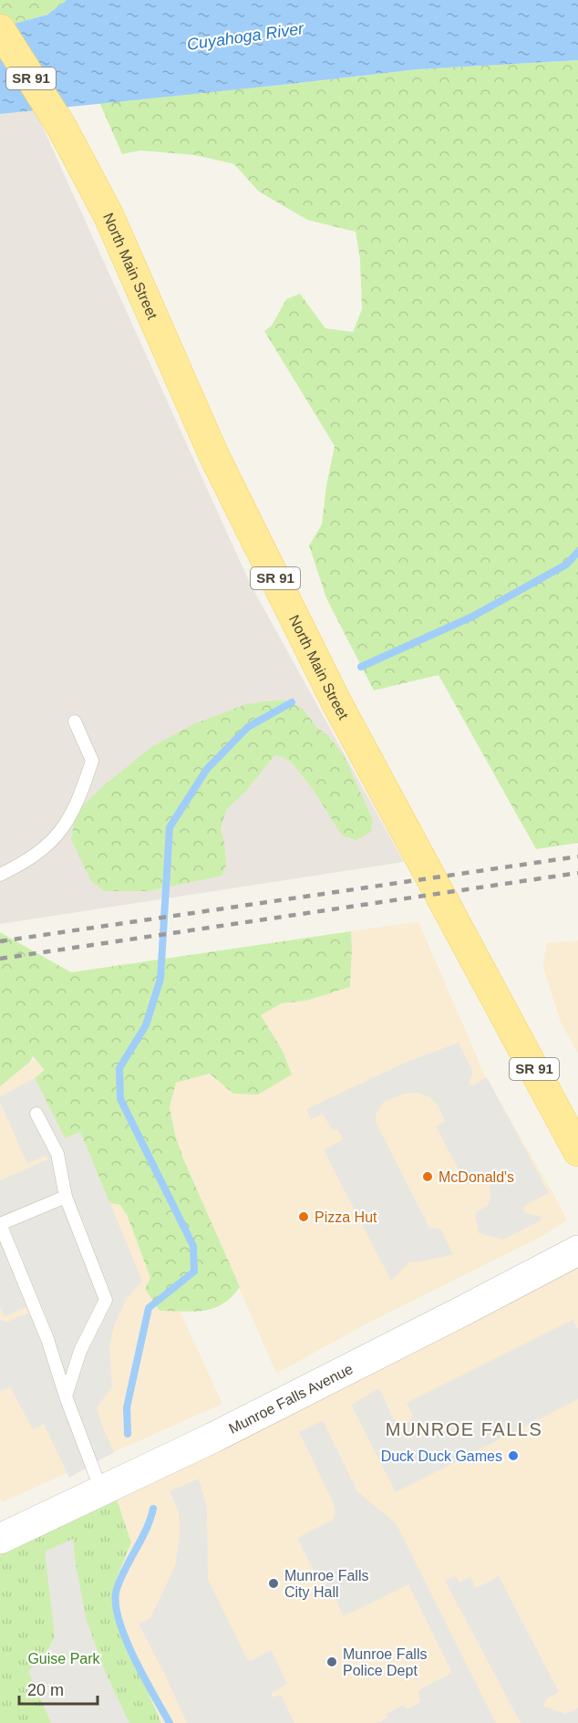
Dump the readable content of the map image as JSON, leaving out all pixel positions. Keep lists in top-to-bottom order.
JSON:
{
  "streets": {
    "main road": ["SR 91", "North Main Street"],
    "street": ["Munroe Falls Avenue"]
  },
  "districts": ["MUNROE FALLS"],
  "water": ["Cuyahoga River"],
  "parks": ["Guise Park"],
  "places": [
    "McDonald's",
    "Pizza Hut",
    "Duck Duck Games",
    "Munroe Falls City Hall",
    "Munroe Falls Police Dept"
  ],
  "scale_bar": "20 m"
}
